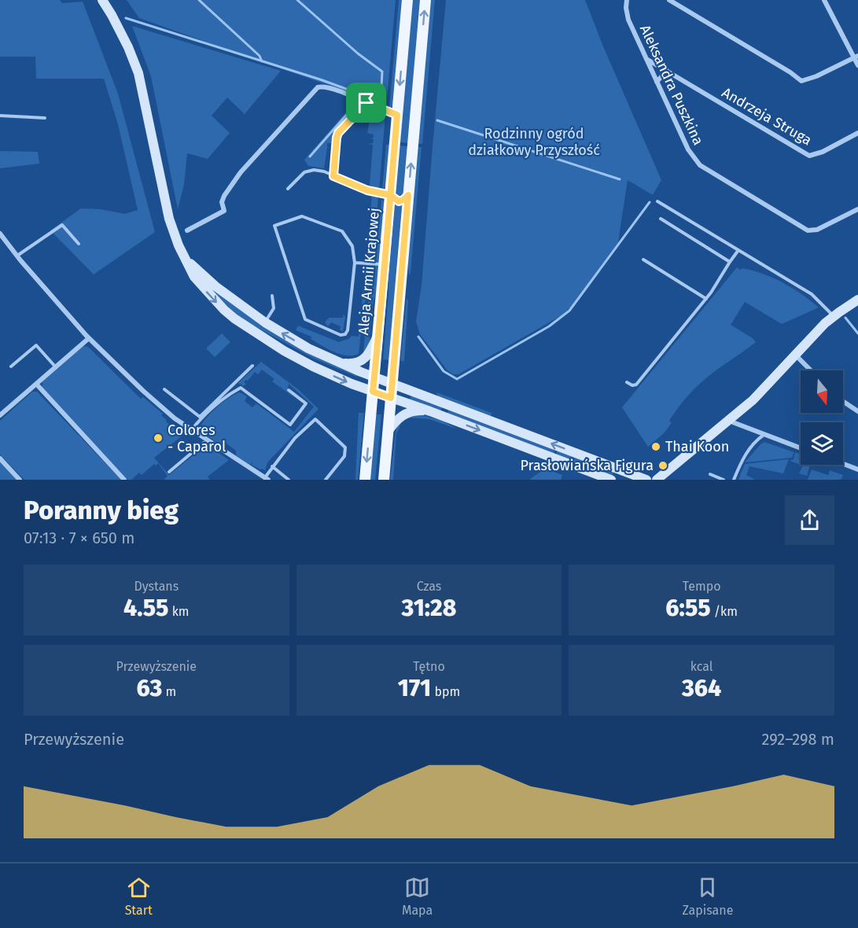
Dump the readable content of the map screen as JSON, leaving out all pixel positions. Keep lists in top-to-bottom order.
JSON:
{
  "streets": {
    "main road": ["Aleja Armii Krajowej"],
    "street": ["Aleksandra Puszkina", "Andrzeja Struga"]
  },
  "crossings": [
    ["Aleksandra Puszkina", "Andrzeja Struga"]
  ],
  "parks": ["Rodzinny ogród działkowy Przyszłość"],
  "places": ["Colores - Caparol", "Thai Koon", "Prasłowiańska Figura"],
  "north": "bottom",
  "page": {
    "heading": ["Poranny bieg", "07:13 · 7 × 650 m"],
    "stats": [
      ["Dystans", "4.55 km"],
      ["Czas", "31:28"],
      ["Tempo", "6:55 /km"],
      ["Przewyższenie", "63 m"],
      ["Tętno", "171 bpm"],
      ["kcal", "364"]
    ],
    "chart": ["Przewyższenie", "292–298 m"],
    "tabs": ["Start", "Mapa", "Zapisane"]
  }
}
